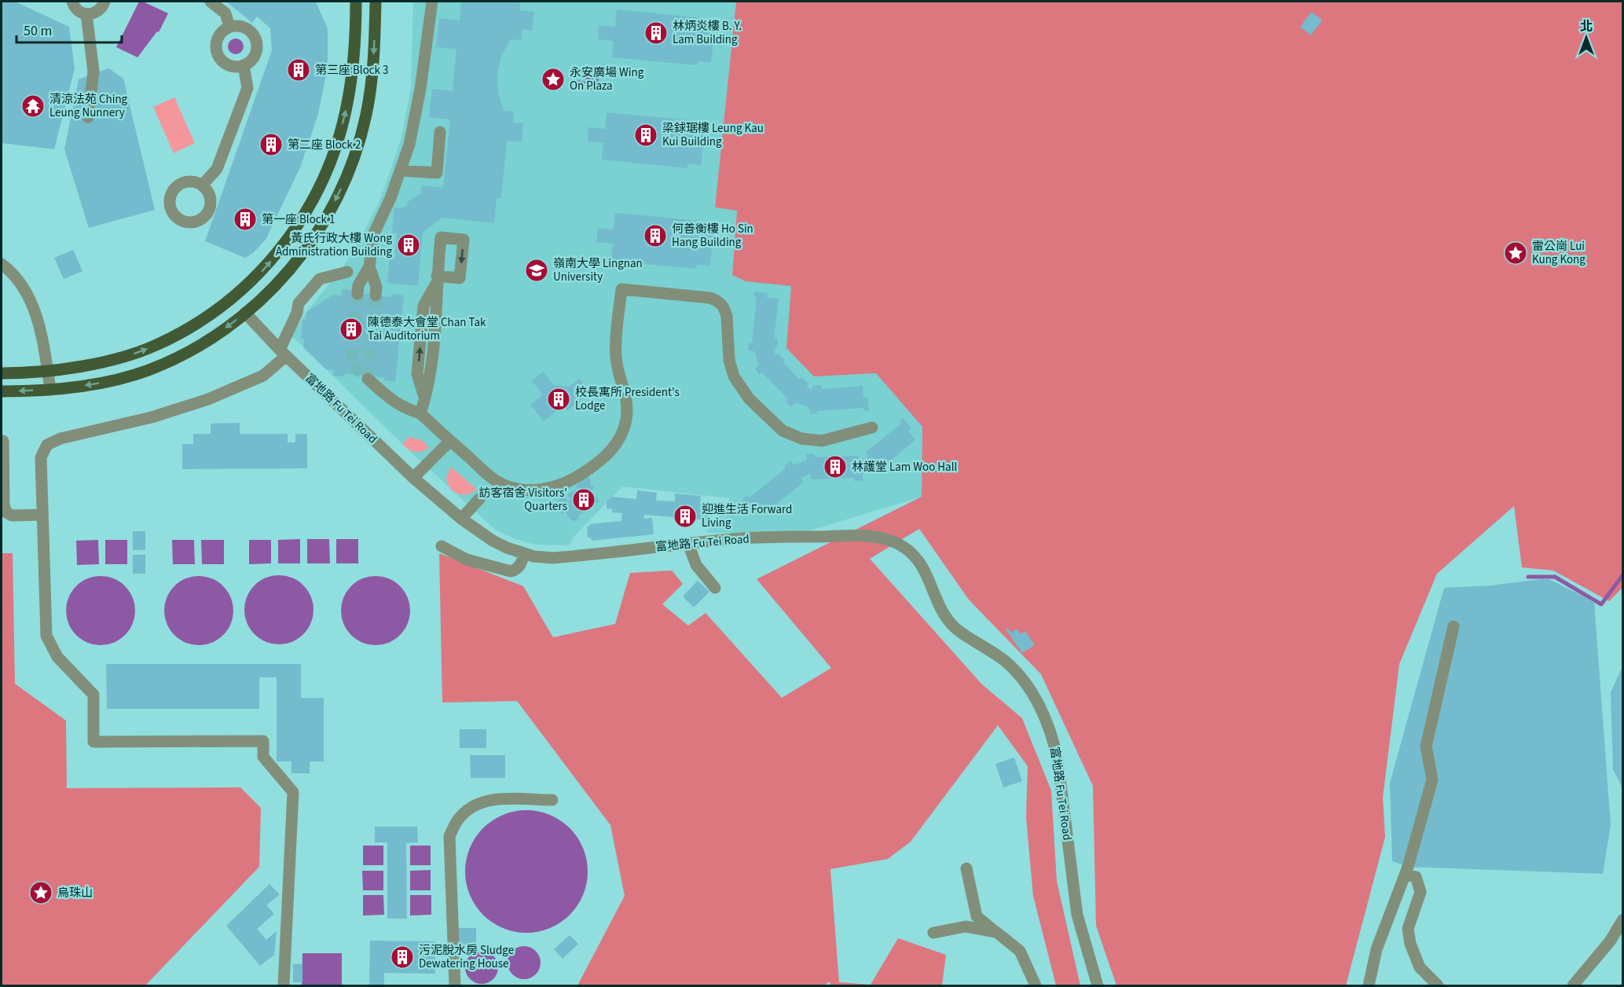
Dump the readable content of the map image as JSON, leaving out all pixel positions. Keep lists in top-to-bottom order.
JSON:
{
  "streets": {
    "street": ["富地路 Fu Tei Road"]
  },
  "places": {
    "building": [
      "林炳炎樓 B. Y. Lam Building",
      "第三座 Block 3",
      "梁銶琚樓 Leung Kau Kui Building",
      "第二座 Block 2",
      "第一座 Block 1",
      "何善衡樓 Ho Sin Hang Building",
      "黃氏行政大樓 Wong Administration Building",
      "陳德泰大會堂 Chan Tak Tai Auditorium",
      "校長寓所 President's Lodge",
      "林護堂 Lam Woo Hall",
      "訪客宿舍 Visitors' Quarters",
      "迎進生活 Forward Living",
      "污泥脫水房 Sludge Dewatering House"
    ],
    "place": ["永安廣場 Wing On Plaza", "雷公崗 Lui Kung Kong", "烏珠山"],
    "temple": ["清涼法苑 Ching Leung Nunnery"],
    "school or university": ["嶺南大學 Lingnan University"]
  },
  "scale_bar": "50 m",
  "north": "top"
}
